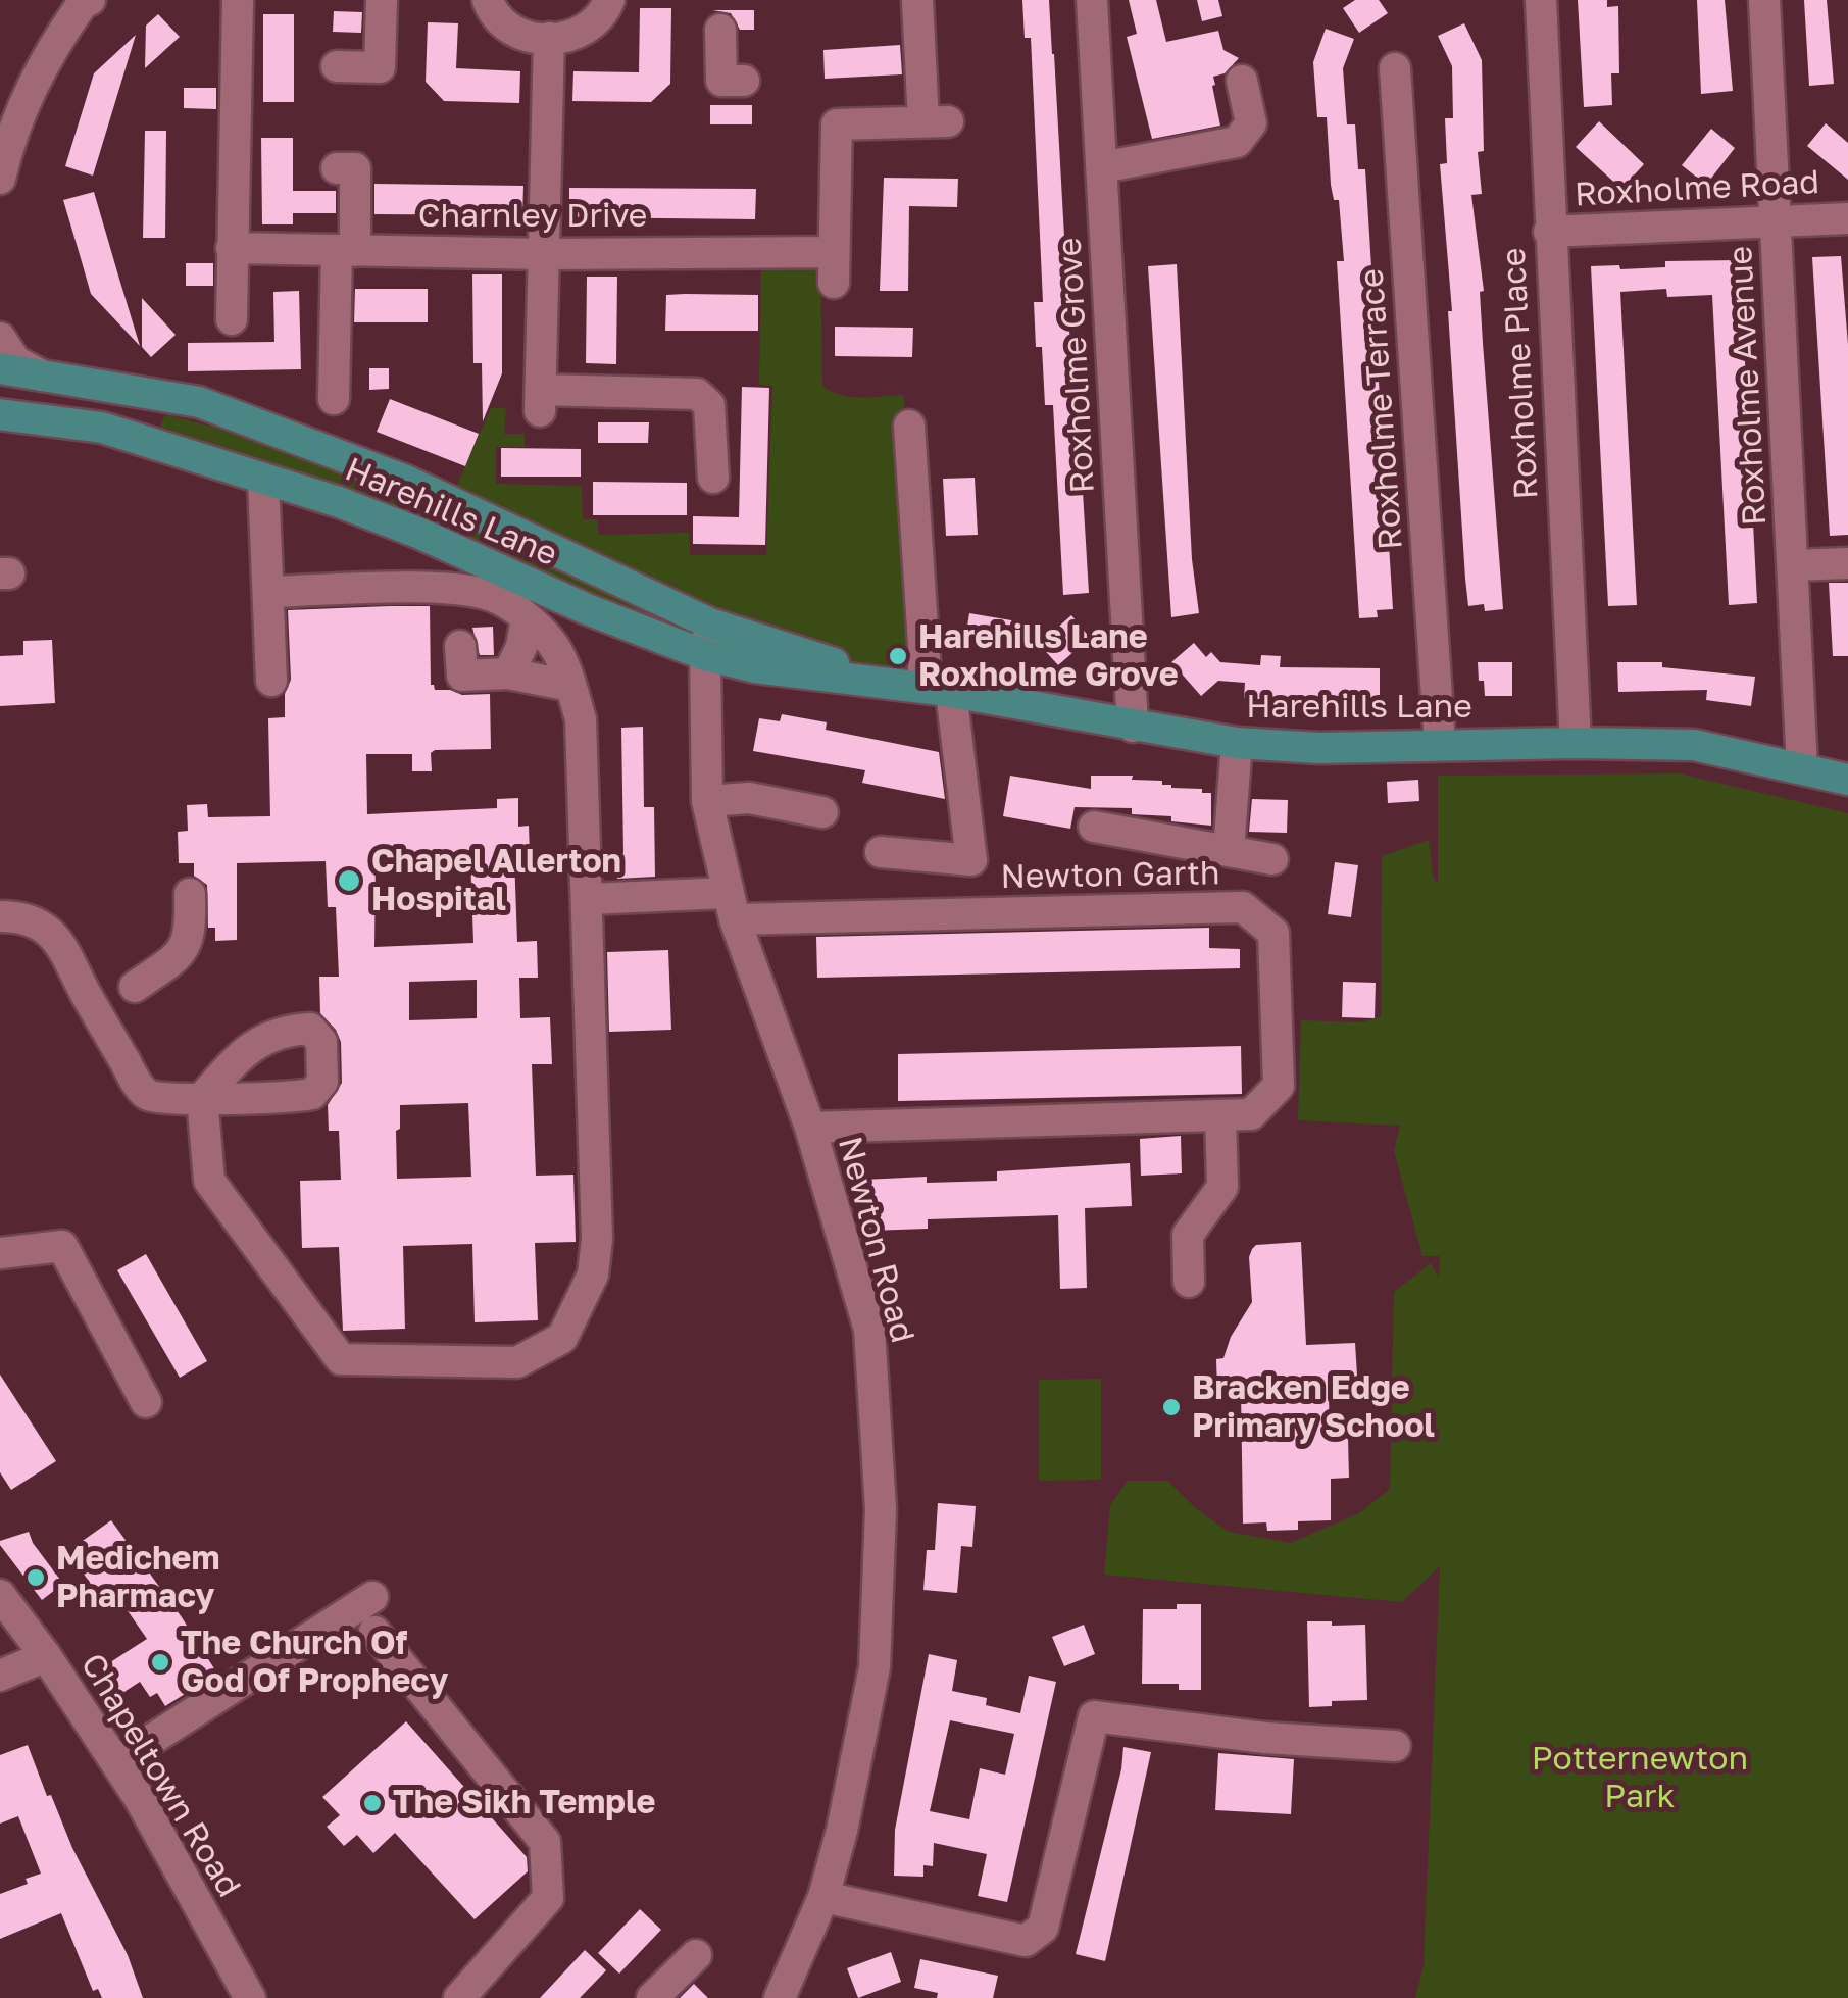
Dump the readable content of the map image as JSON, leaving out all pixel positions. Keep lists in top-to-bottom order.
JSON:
{
  "streets": {
    "main road": ["Harehills Lane"],
    "street": [
      "Roxholme Road",
      "Charnley Drive",
      "Roxholme Grove",
      "Roxholme Place",
      "Roxholme Avenue",
      "Roxholme Terrace",
      "Newton Garth",
      "Newton Road",
      "Chapeltown Road"
    ]
  },
  "crossings": [
    ["Roxholme Road", "Roxholme Place"],
    ["Roxholme Road", "Roxholme Avenue"],
    ["Roxholme Grove", "Harehills Lane"],
    ["Roxholme Place", "Harehills Lane"],
    ["Roxholme Avenue", "Harehills Lane"],
    ["Roxholme Terrace", "Harehills Lane"],
    ["Harehills Lane", "Newton Road"],
    ["Newton Garth", "Newton Road"]
  ],
  "parks": ["Potternewton Park"],
  "places": [
    "Harehills Lane Roxholme Grove",
    "Chapel Allerton Hospital",
    "Bracken Edge Primary School",
    "Medichem Pharmacy",
    "The Church Of God Of Prophecy",
    "The Sikh Temple"
  ]
}
